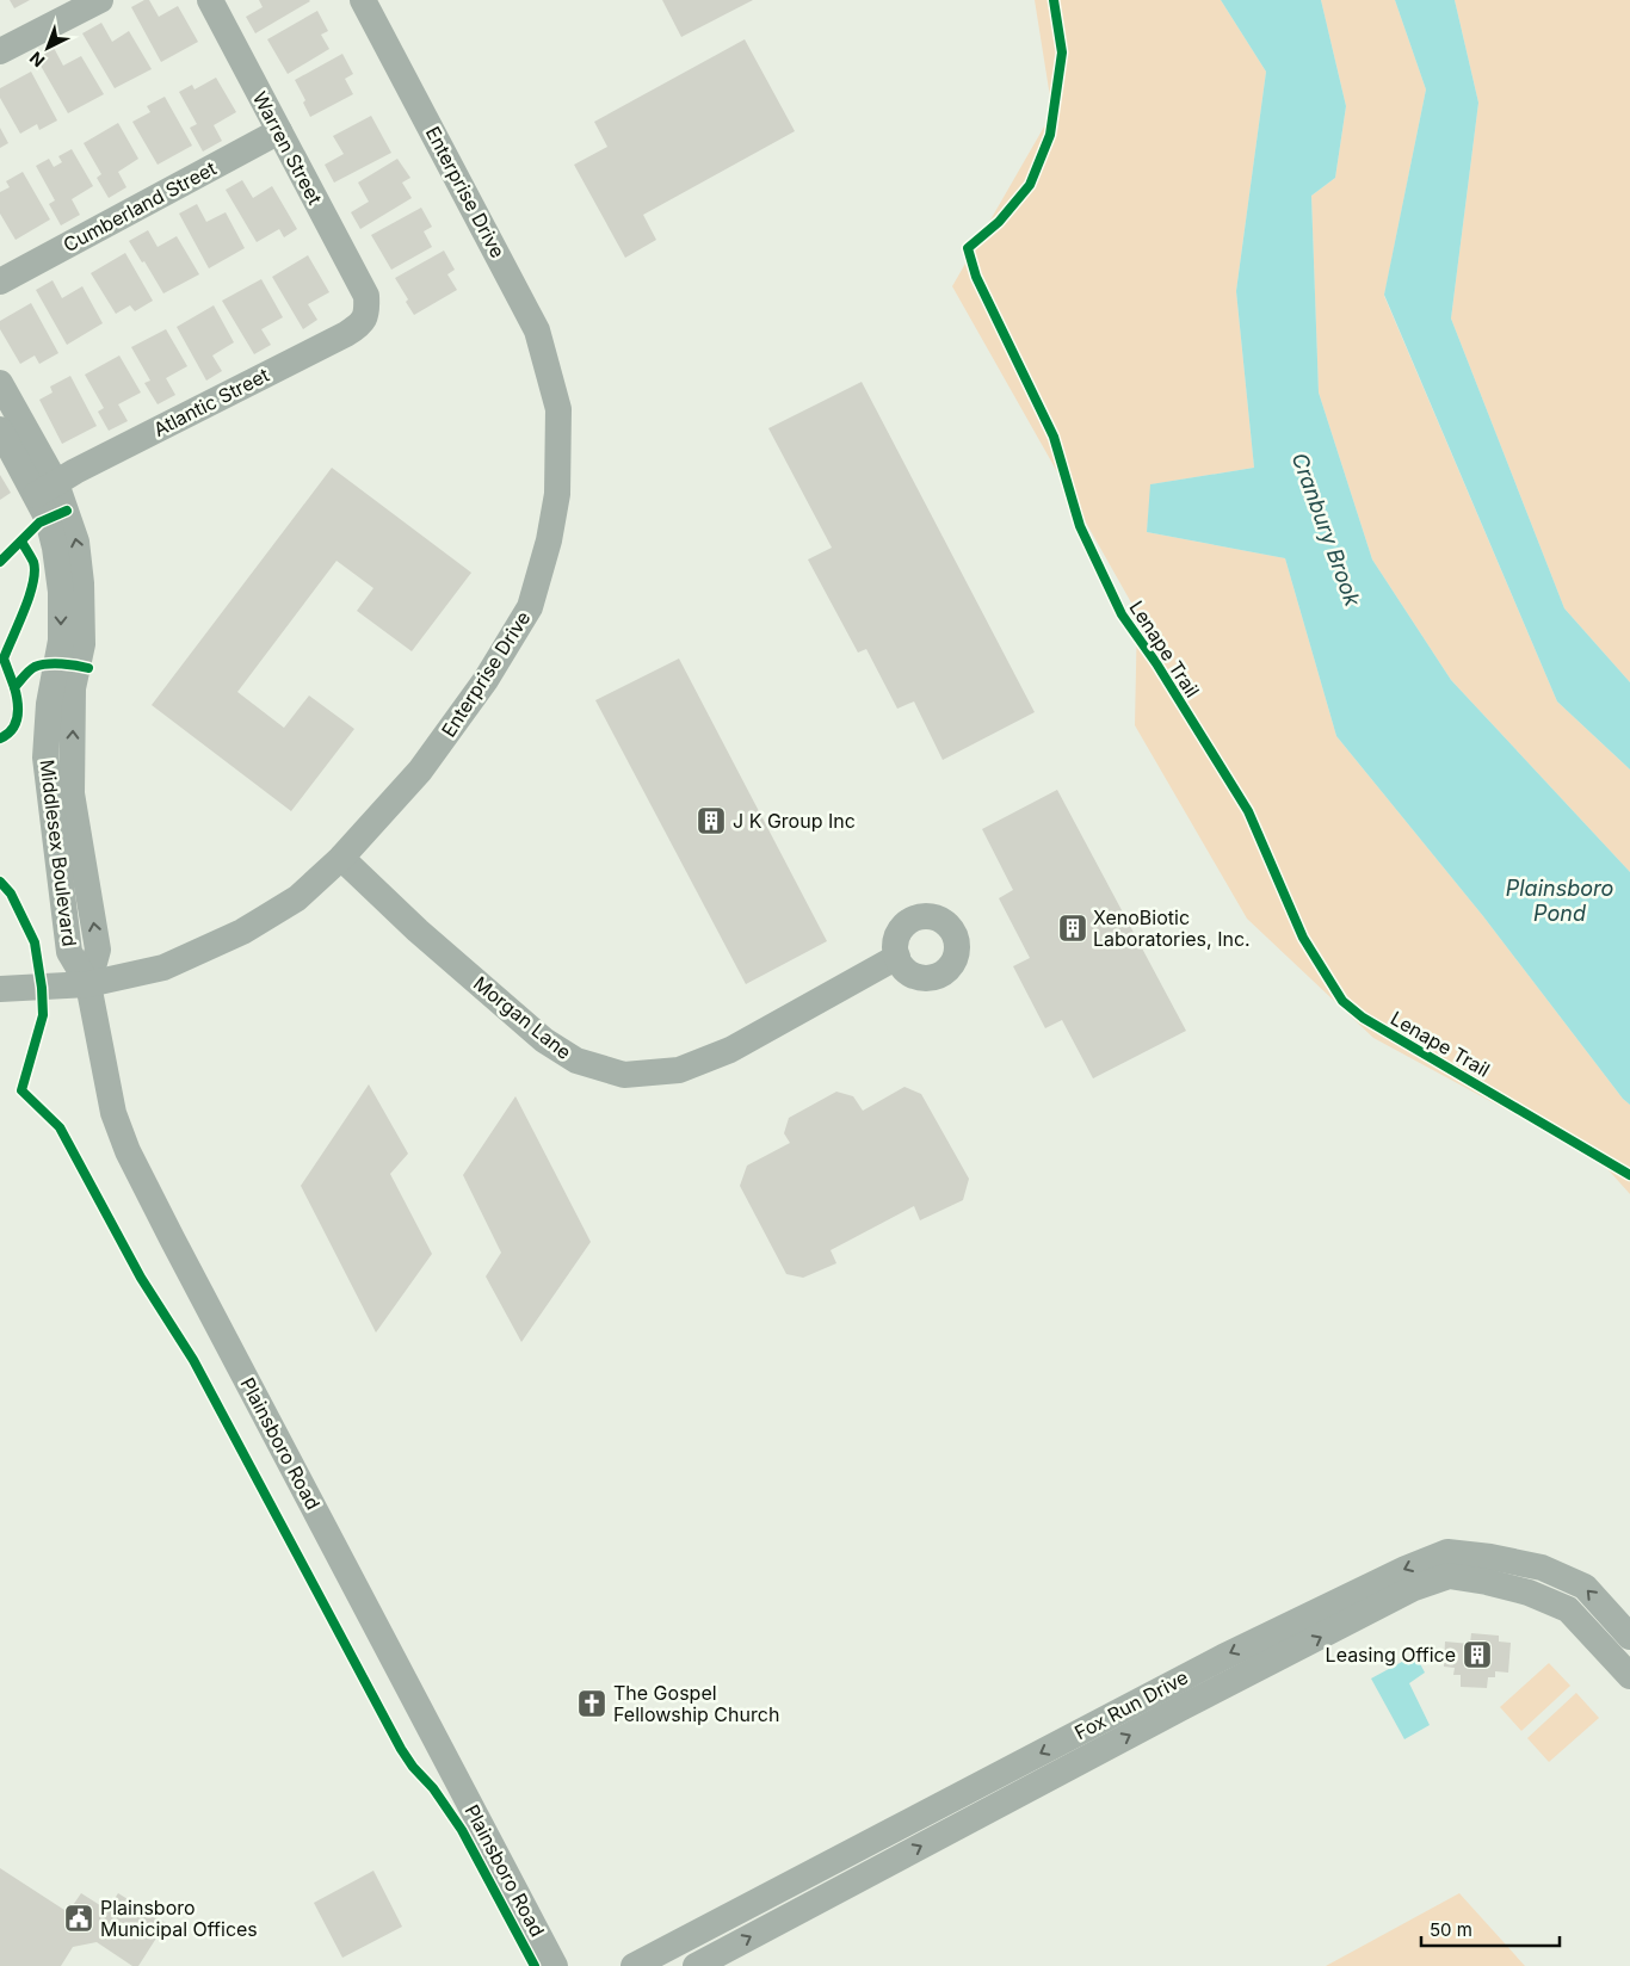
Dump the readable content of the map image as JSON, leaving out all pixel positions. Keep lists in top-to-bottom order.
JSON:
{
  "streets": {
    "street": [
      "Warren Street",
      "Enterprise Drive",
      "Cumberland Street",
      "Atlantic Street",
      "Middlesex Boulevard",
      "Morgan Lane",
      "Plainsboro Road",
      "Fox Run Drive"
    ],
    "cycle path": ["Lenape Trail"]
  },
  "crossings": [
    ["Warren Street", "Cumberland Street"],
    ["Warren Street", "Atlantic Street"],
    ["Enterprise Drive", "Middlesex Boulevard"],
    ["Enterprise Drive", "Morgan Lane"],
    ["Enterprise Drive", "Plainsboro Road"],
    ["Atlantic Street", "Middlesex Boulevard"],
    ["Middlesex Boulevard", "Plainsboro Road"]
  ],
  "water": ["Cranbury Brook", "Plainsboro Pond"],
  "places": {
    "building": ["J K Group Inc", "XenoBiotic Laboratories, Inc.", "Leasing Office"],
    "church": ["The Gospel Fellowship Church"],
    "public building": ["Plainsboro Municipal Offices"]
  },
  "scale_bar": "50 m",
  "north": "bottom left"
}
